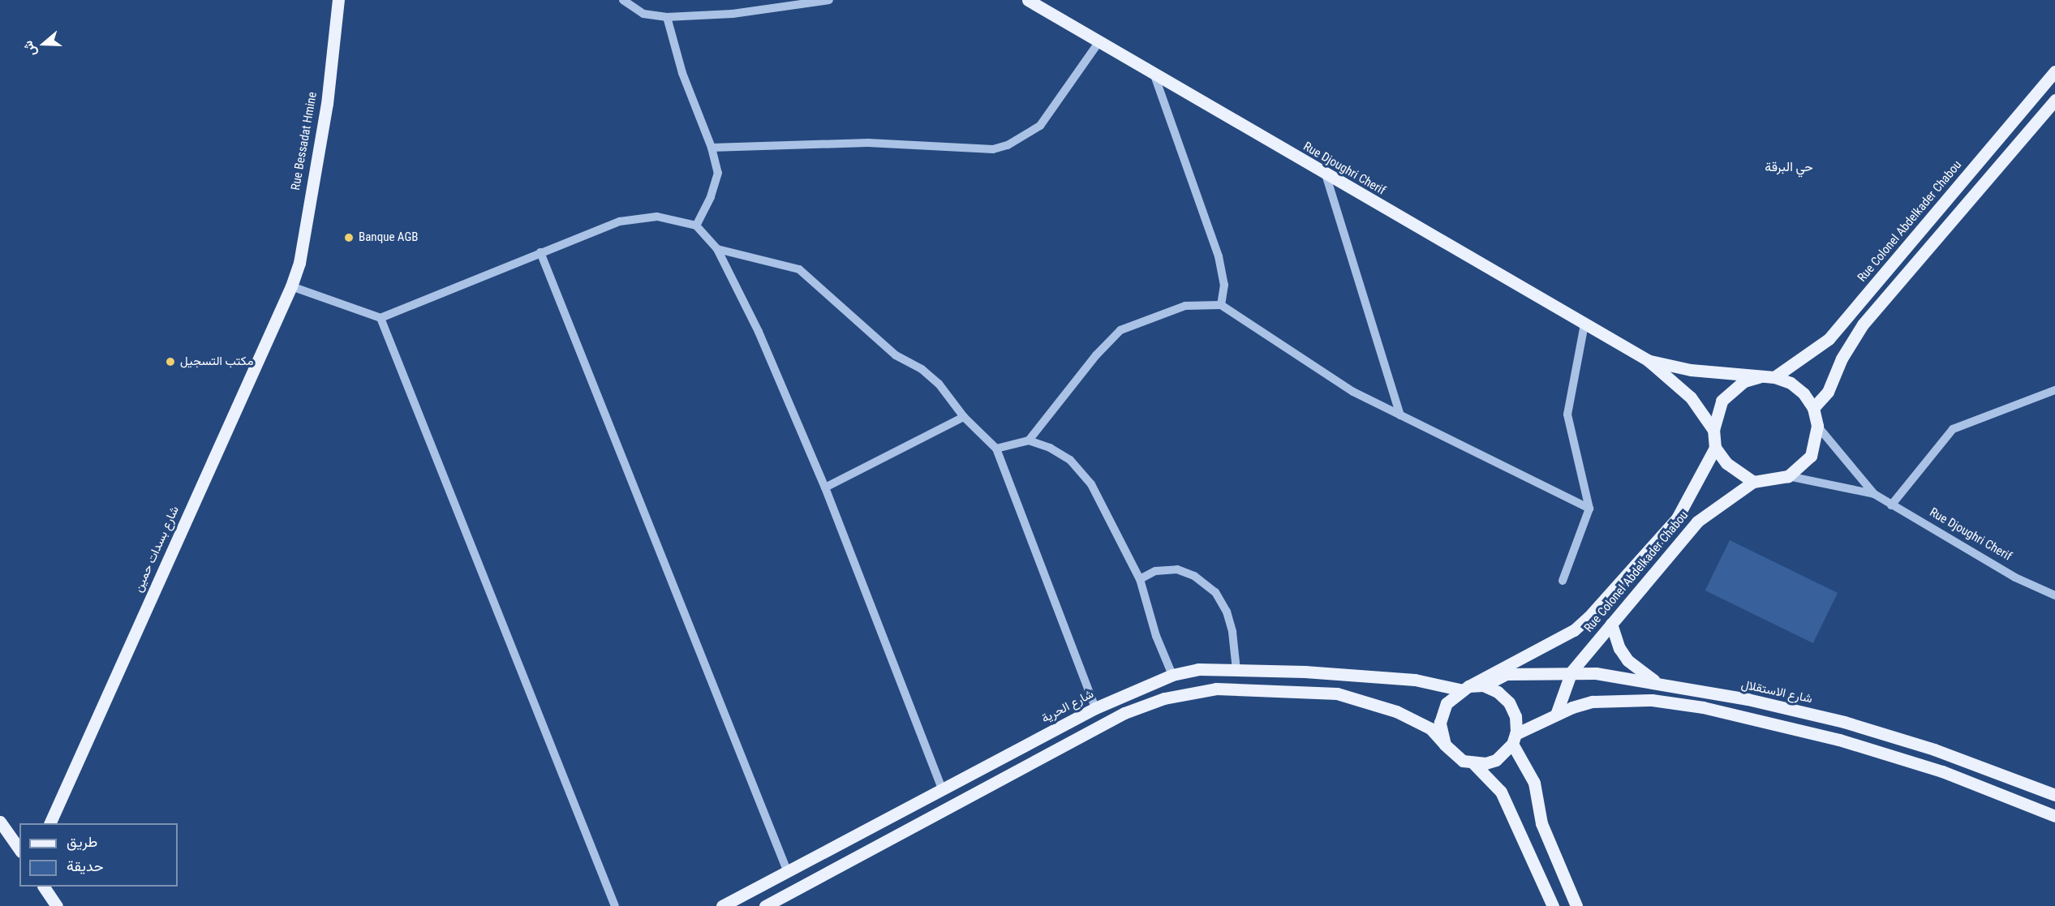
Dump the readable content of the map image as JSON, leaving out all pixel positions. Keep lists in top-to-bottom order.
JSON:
{
  "streets": {
    "main road": [
      "Rue Bessadat Hmine",
      "Rue Djoughri Cherif",
      "Rue Colonel Abdelkader Chabou",
      "شارع بسدات حمين",
      "شارع الاستقلال",
      "شارع الحرية"
    ]
  },
  "crossings": [
    ["Rue Bessadat Hmine", "شارع بسدات حمين"],
    ["Rue Colonel Abdelkader Chabou", "شارع الاستقلال"],
    ["Rue Colonel Abdelkader Chabou", "شارع الحرية"],
    ["شارع الاستقلال", "شارع الحرية"]
  ],
  "districts": ["حي البرقة"],
  "places": ["Banque AGB", "مكتب التسجيل"],
  "legend": ["طريق", "حديقة"],
  "north": "left"
}
